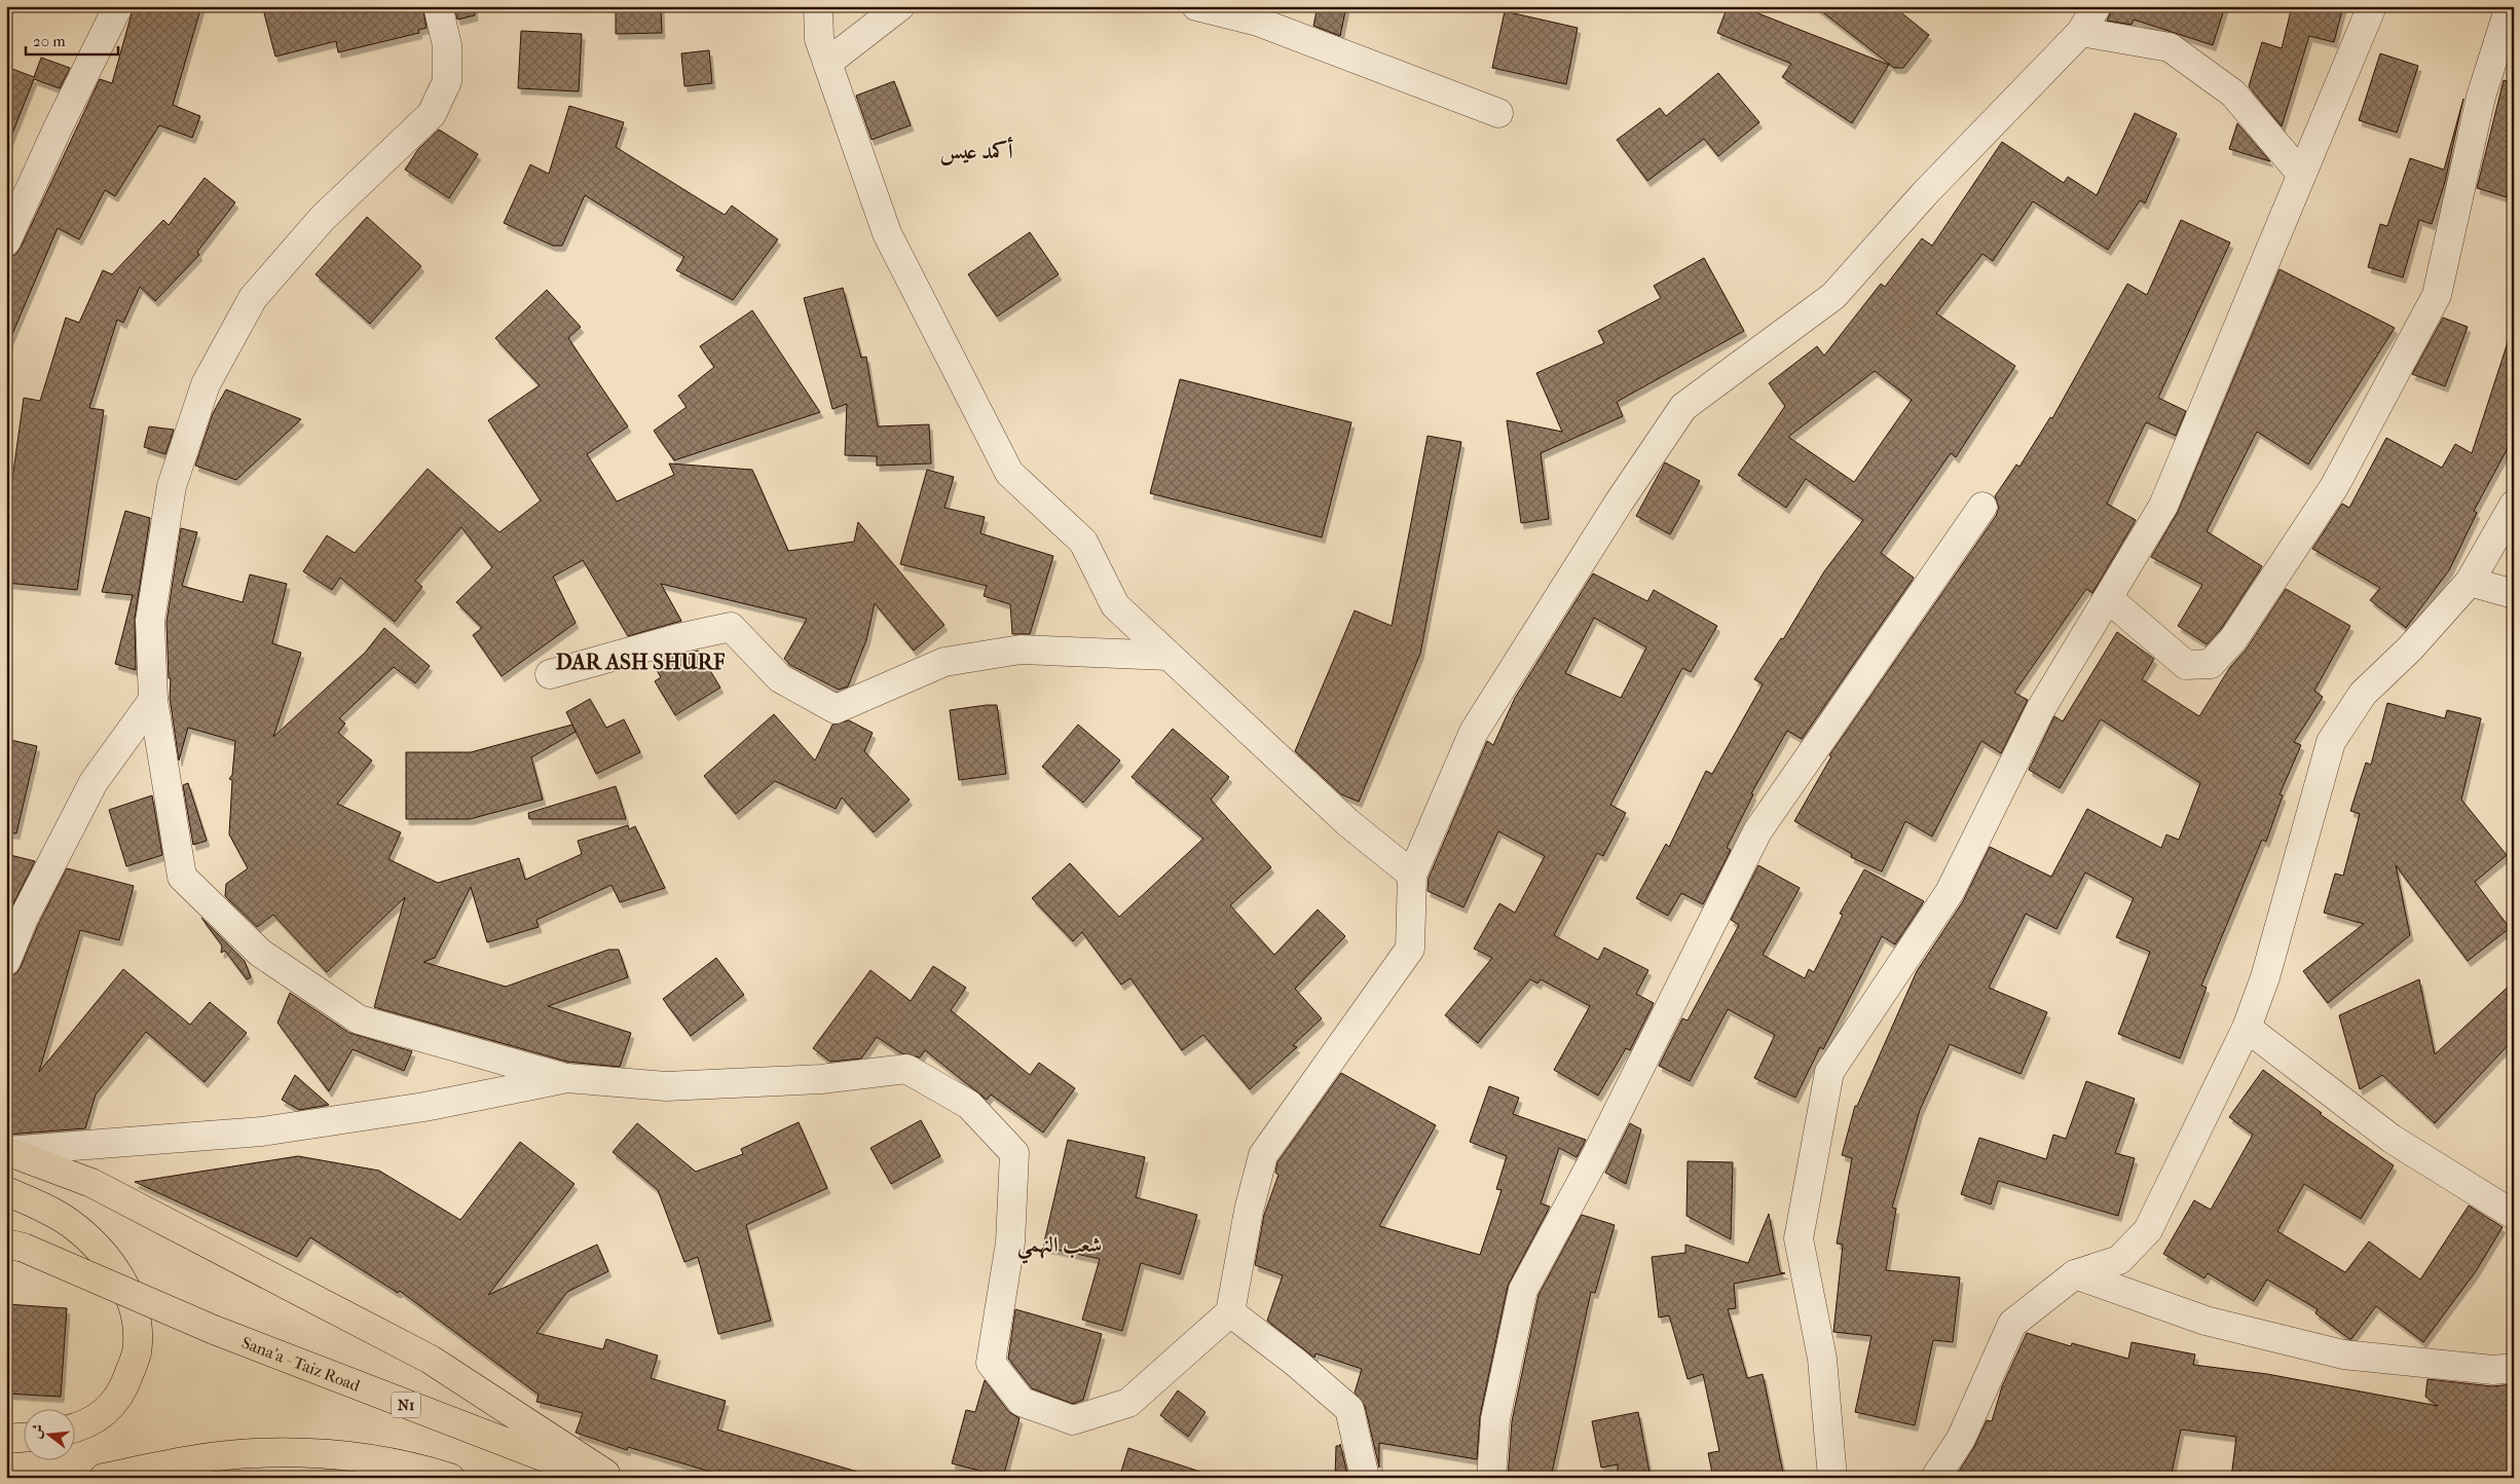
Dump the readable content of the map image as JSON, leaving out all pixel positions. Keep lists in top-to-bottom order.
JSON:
{
  "streets": {
    "main road": ["Sana'a - Taiz Road", "N1"]
  },
  "districts": ["أكمد عيس", "DAR ASH SHURF", "شعب النهمي"],
  "scale_bar": "20 m",
  "north": "left"
}
